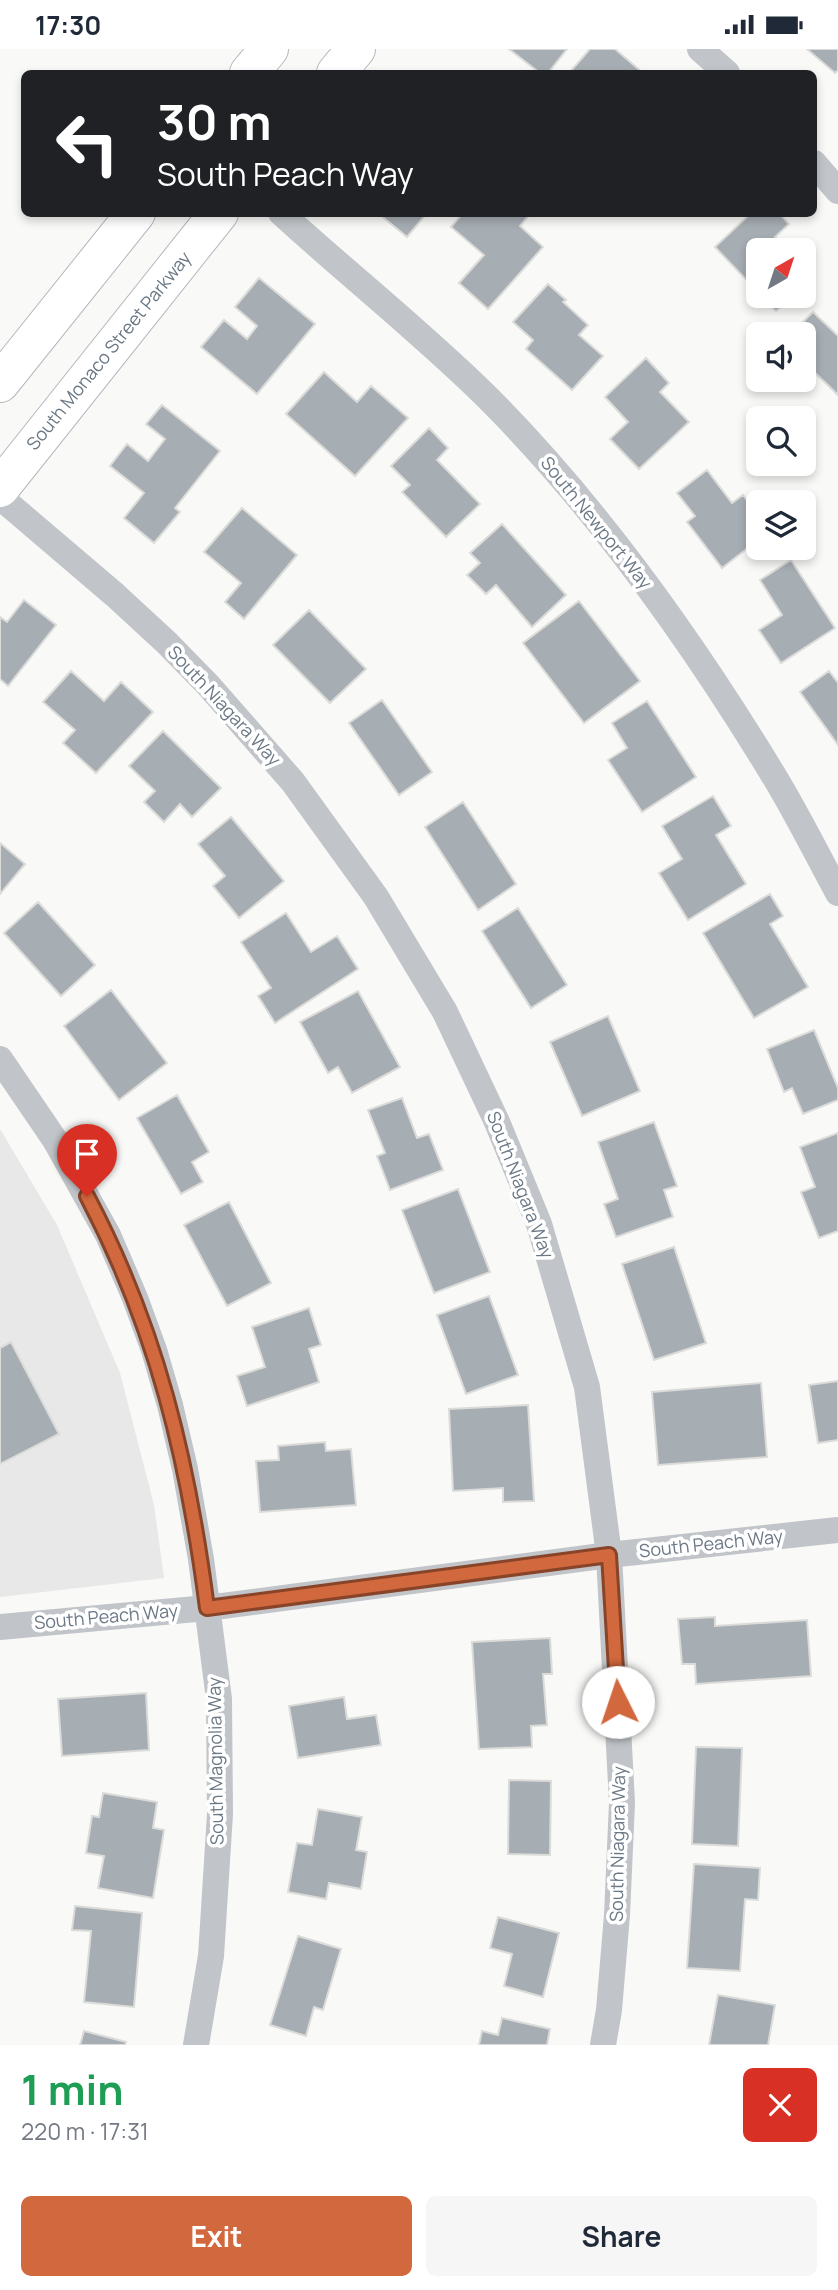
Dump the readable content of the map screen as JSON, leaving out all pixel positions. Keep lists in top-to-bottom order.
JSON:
{
  "streets": {
    "main road": ["South Monaco Street Parkway"],
    "street": [
      "South Newport Way",
      "South Niagara Way",
      "South Peach Way",
      "South Magnolia Way"
    ]
  },
  "crossings": [
    ["South Niagara Way", "South Peach Way"],
    ["South Peach Way", "South Magnolia Way"]
  ],
  "north": "top right",
  "page": {
    "status": "17:30",
    "turn": ["30 m", "South Peach Way"],
    "heading": ["1 min", "220 m · 17:31"],
    "buttons": ["Exit", "Share"]
  }
}
